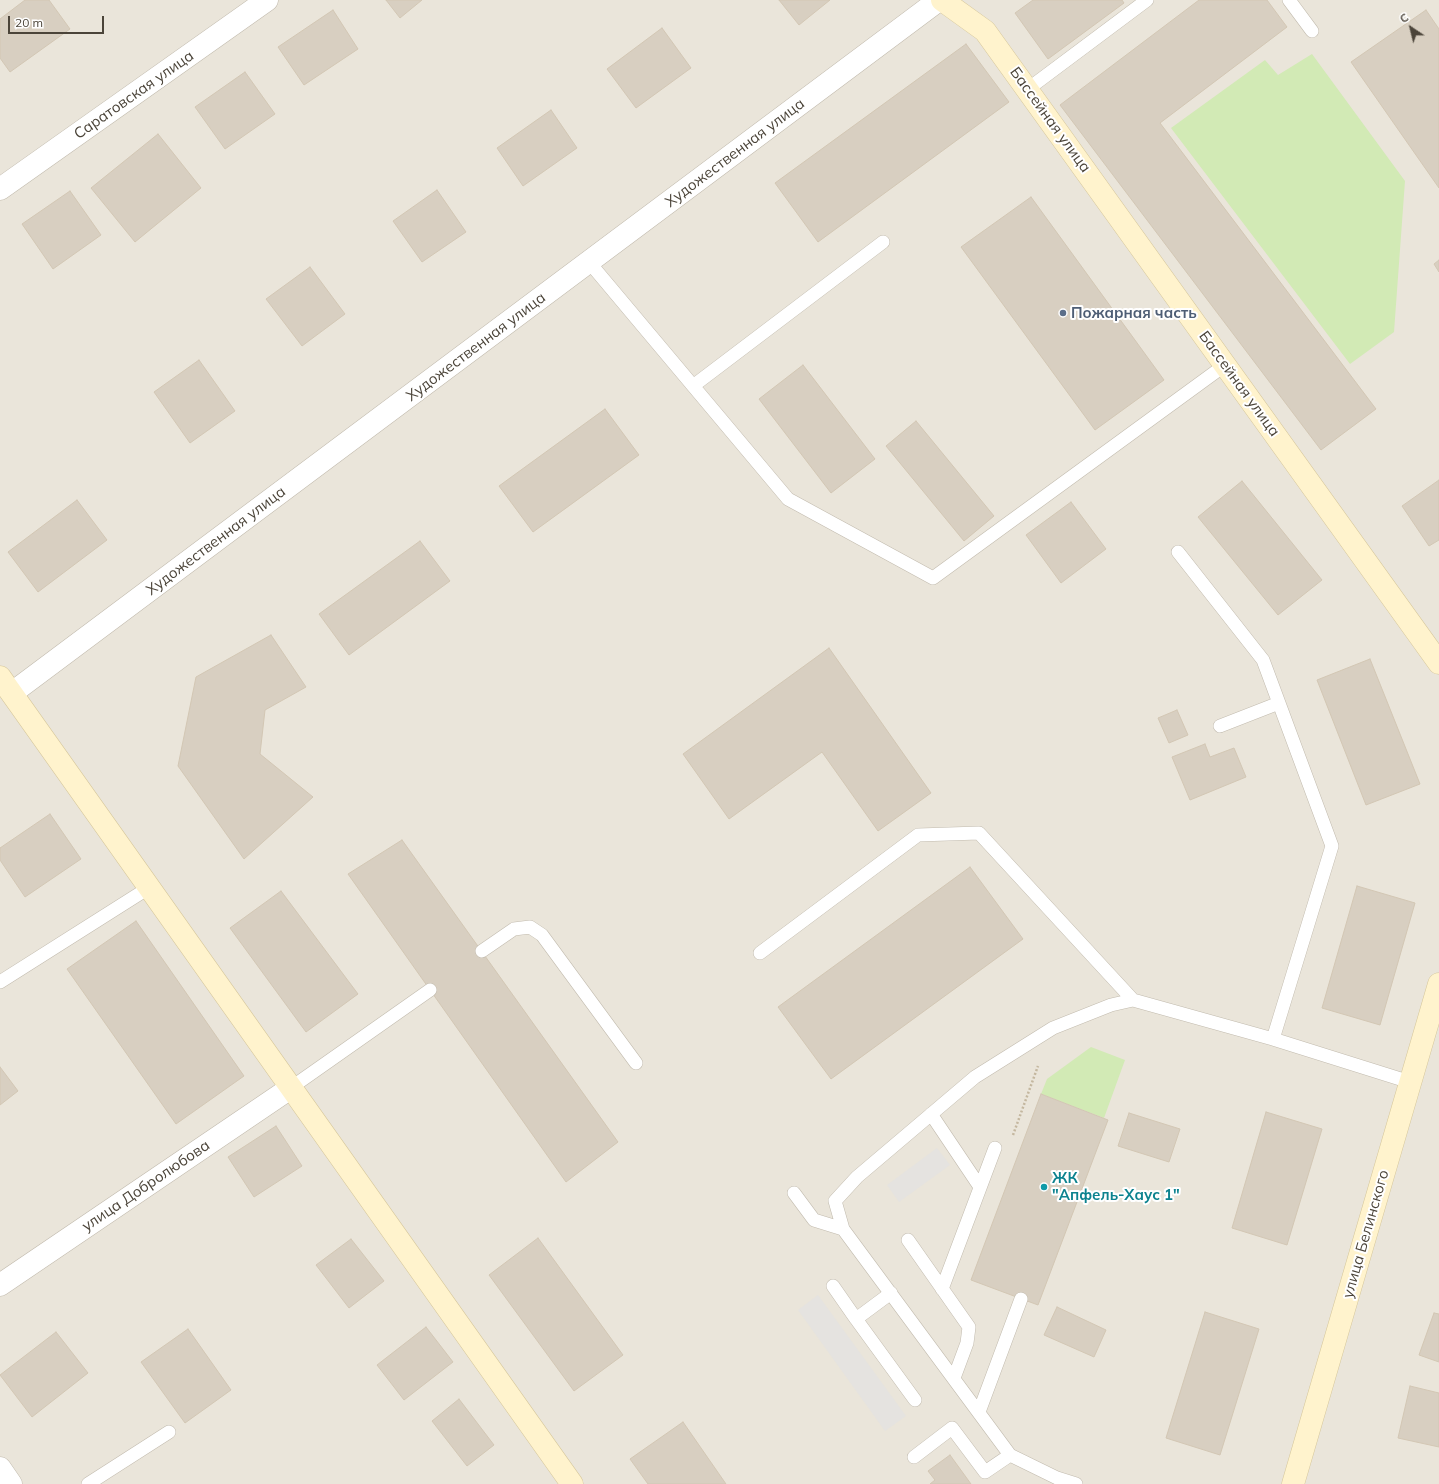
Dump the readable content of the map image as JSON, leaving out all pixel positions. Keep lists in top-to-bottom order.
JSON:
{
  "streets": {
    "street": [
      "Саратовская улица",
      "Бассейная улица",
      "Художественная улица",
      "улица Добролюбова",
      "улица Белинского"
    ]
  },
  "places": ["Пожарная часть", "ЖК \"Апфель-Хаус 1\""],
  "scale_bar": "20 m",
  "north": "top left"
}
